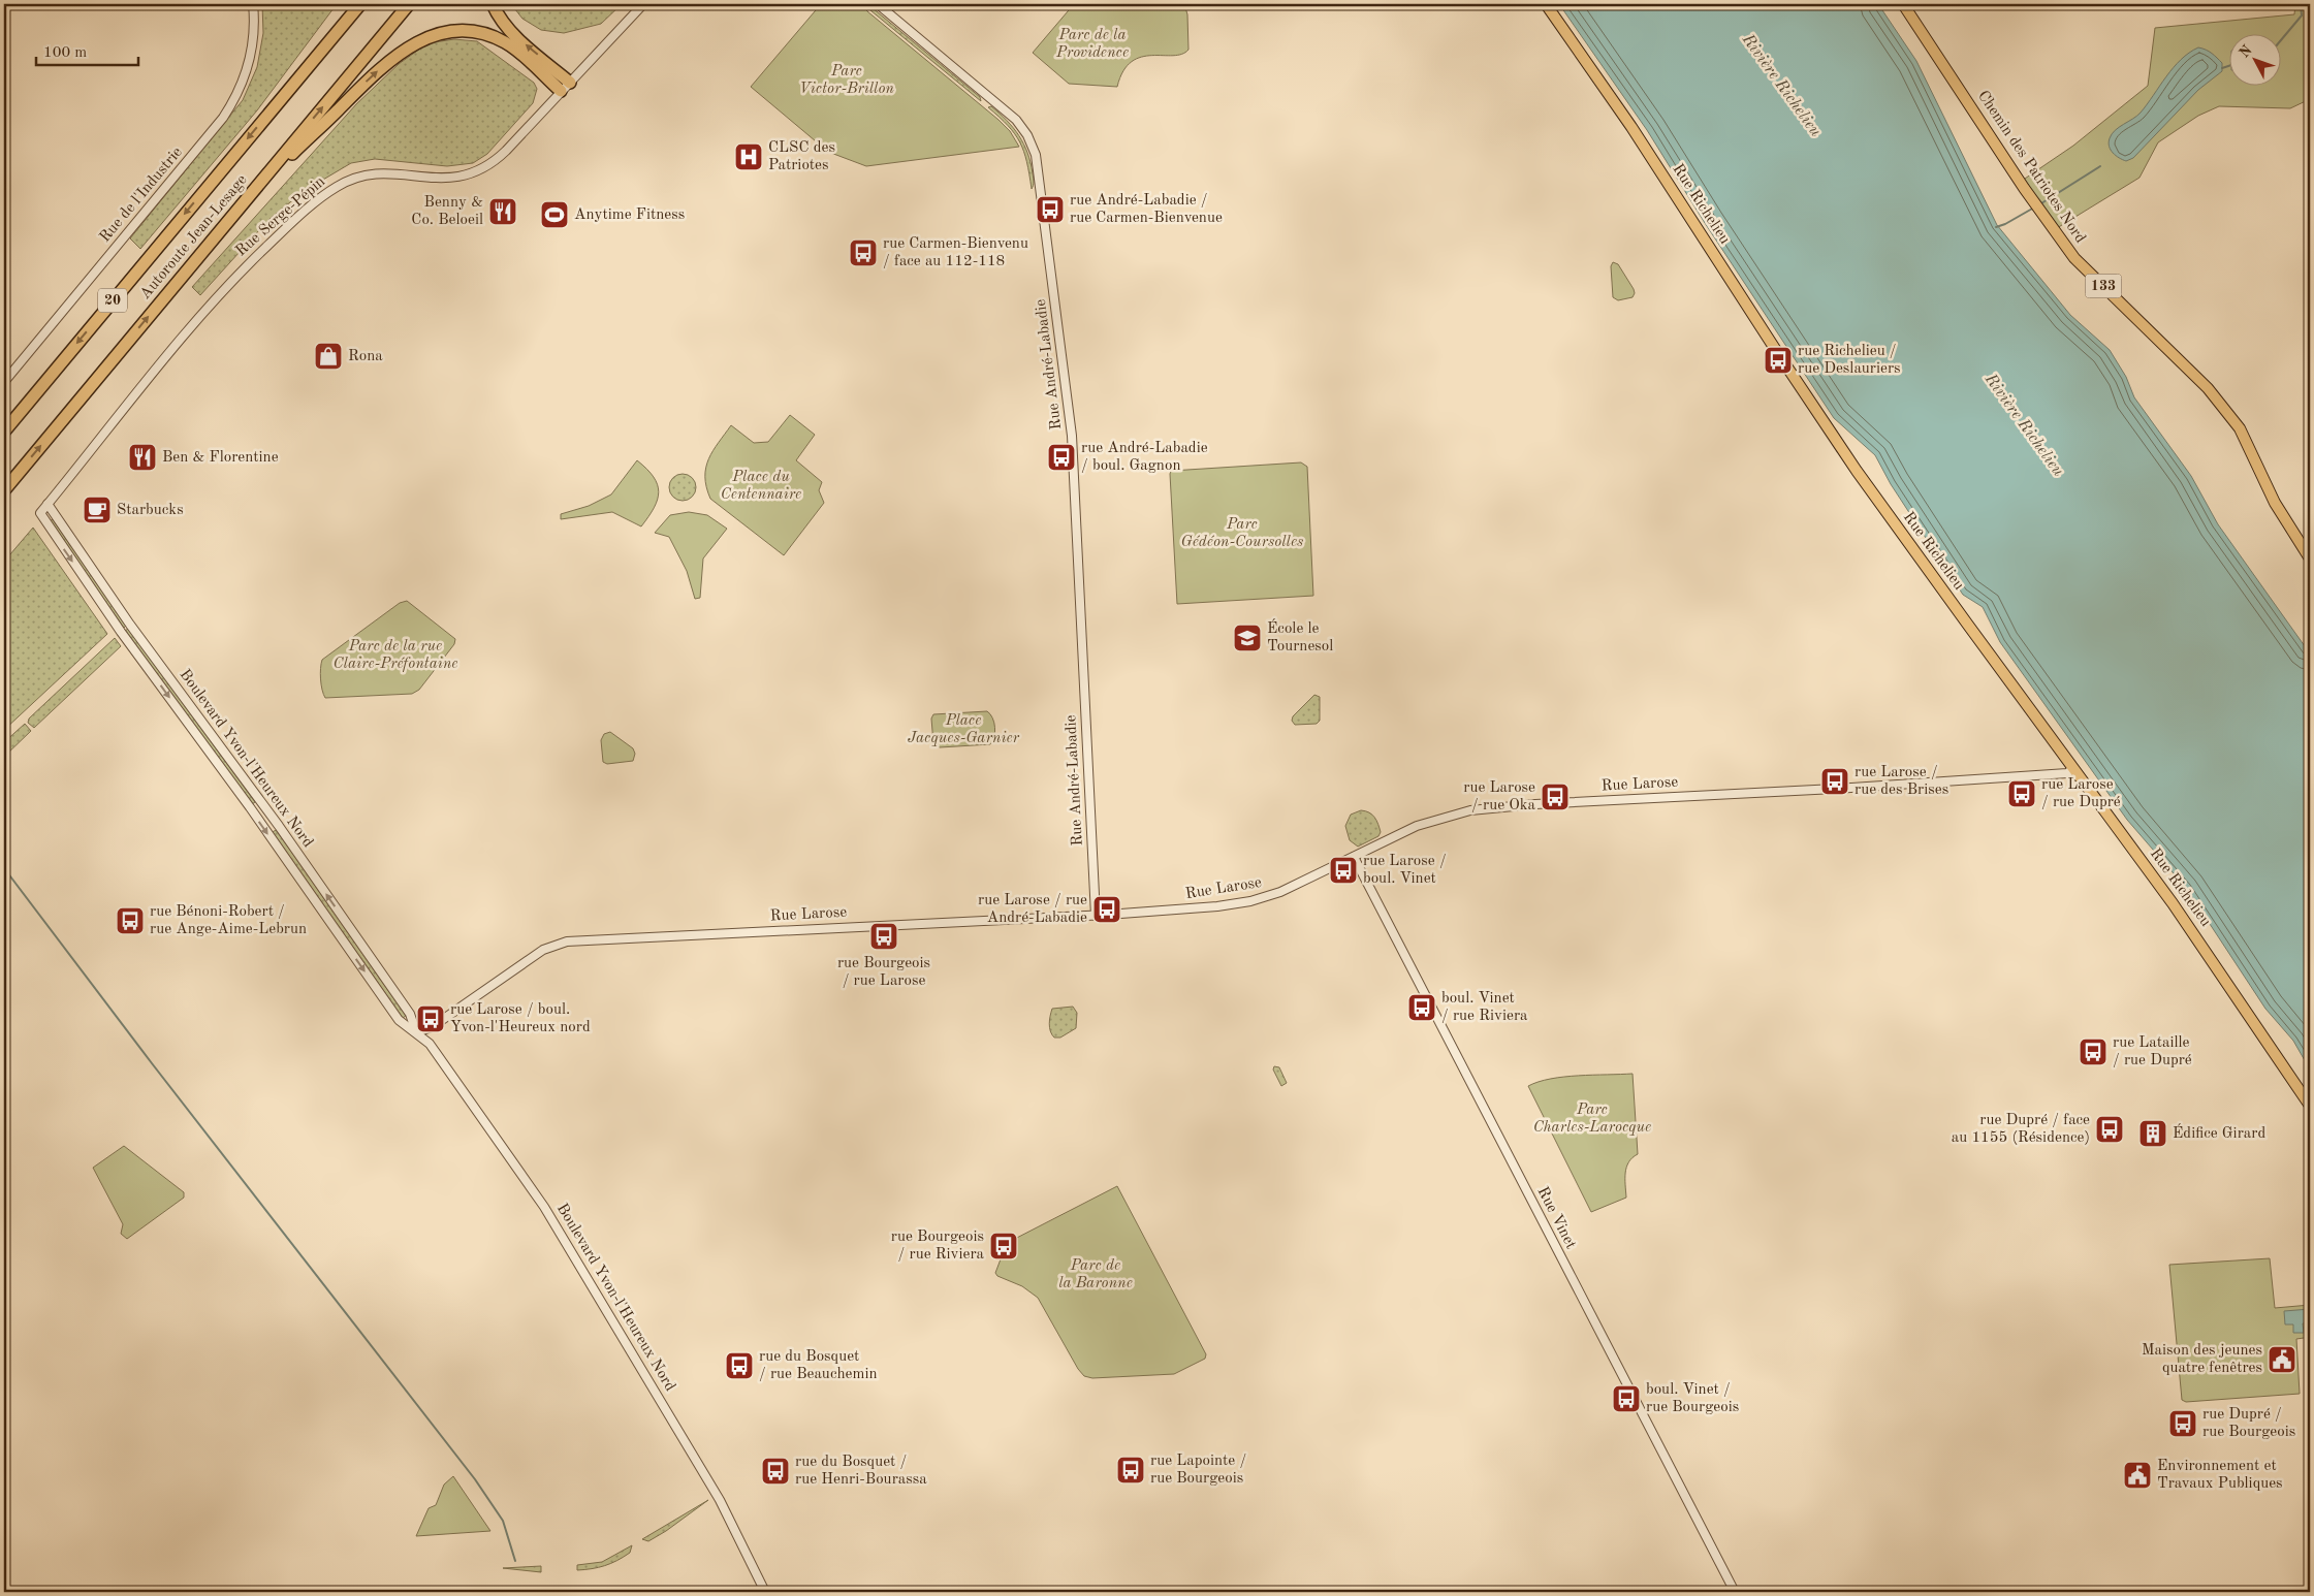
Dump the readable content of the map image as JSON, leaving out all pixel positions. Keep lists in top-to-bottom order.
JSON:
{
  "streets": {
    "highway": ["Autoroute Jean-Lesage", "20"],
    "main road": ["Chemin des Patriotes Nord", "Rue Richelieu", "133"],
    "street": [
      "Rue de l'Industrie",
      "Rue Serge-Pépin",
      "Rue André-Labadie",
      "Boulevard Yvon-l'Heureux Nord",
      "Rue Larose",
      "Rue Vinet"
    ]
  },
  "crossings": [
    ["Rue Richelieu", "Rue Larose"],
    ["Rue Serge-Pépin", "Boulevard Yvon-l'Heureux Nord"],
    ["Rue André-Labadie", "Rue Larose"],
    ["Boulevard Yvon-l'Heureux Nord", "Rue Larose"],
    ["Rue Larose", "Rue Vinet"]
  ],
  "water": ["Rivière Richelieu"],
  "parks": [
    "Parc de la Providence",
    "Parc Victor-Brillon",
    "Place du Centennaire",
    "Parc Gédéon-Coursolles",
    "Parc de la rue Claire-Préfontaine",
    "Place Jacques-Garnier",
    "Parc Charles-Larocque",
    "Parc de la Baronne"
  ],
  "places": {
    "hospital": ["CLSC des Patriotes"],
    "bus stop": [
      "rue André-Labadie / rue Carmen-Bienvenue",
      "rue Carmen-Bienvenu / face au 112-118",
      "rue Richelieu / rue Deslauriers",
      "rue André-Labadie / boul. Gagnon",
      "rue Larose / rue des Brises",
      "rue Larose / rue Dupré",
      "rue Larose / rue Oka",
      "rue Larose / boul. Vinet",
      "rue Larose / rue André-Labadie",
      "rue Bénoni-Robert / rue Ange-Aime-Lebrun",
      "rue Bourgeois / rue Larose",
      "boul. Vinet / rue Riviera",
      "rue Larose / boul. Yvon-l'Heureux nord",
      "rue Lataille / rue Dupré",
      "rue Dupré / face au 1155 (Résidence)",
      "rue Bourgeois / rue Riviera",
      "rue du Bosquet / rue Beauchemin",
      "boul. Vinet / rue Bourgeois",
      "rue Dupré / rue Bourgeois",
      "rue Lapointe / rue Bourgeois",
      "rue du Bosquet / rue Henri-Bourassa"
    ],
    "restaurant": ["Benny & Co. Beloeil", "Ben & Florentine"],
    "sports": ["Anytime Fitness"],
    "shop": ["Rona"],
    "cafe": ["Starbucks"],
    "school or university": ["École le Tournesol"],
    "building": ["Édifice Girard"],
    "public building": ["Maison des jeunes quatre fenêtres", "Environnement et Travaux Publiques"]
  },
  "scale_bar": "100 m",
  "north": "top left"
}
